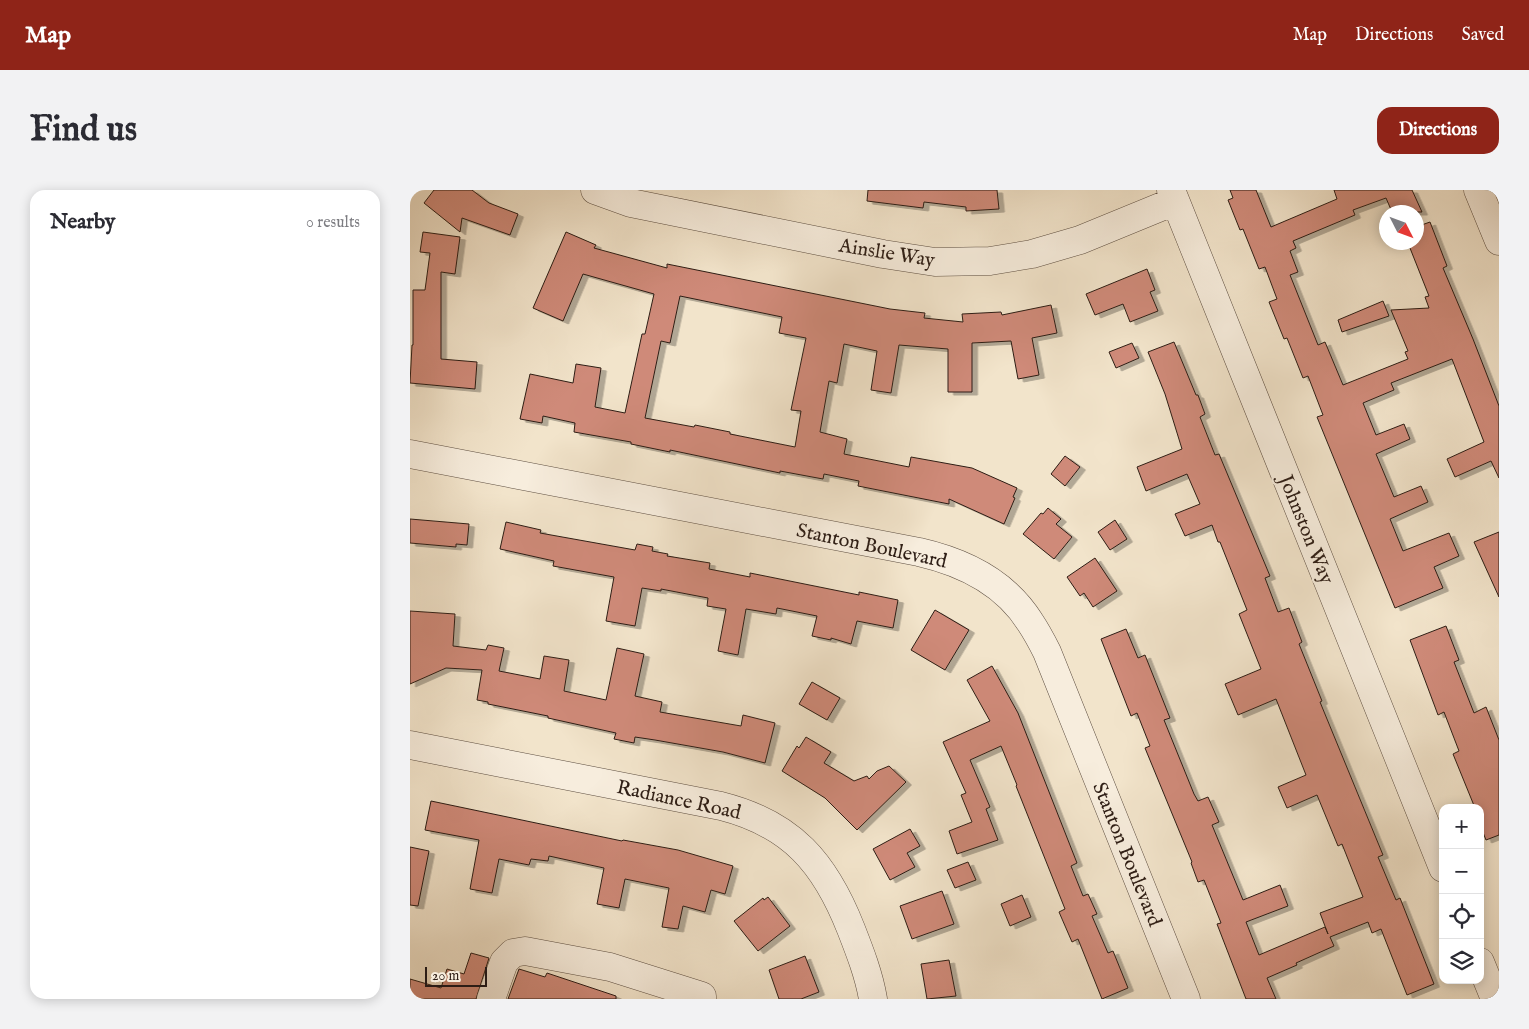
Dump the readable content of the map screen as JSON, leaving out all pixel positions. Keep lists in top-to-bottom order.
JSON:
{
  "streets": {
    "street": [
      "Ainslie Way",
      "Johnston Way",
      "Stanton Boulevard",
      "Radiance Road"
    ]
  },
  "crossings": [
    ["Ainslie Way", "Johnston Way"]
  ],
  "scale_bar": "20 m",
  "north": "bottom right",
  "page": {
    "header": "Map",
    "nav": ["Map", "Directions", "Saved"],
    "buttons": "Directions",
    "title": "Find us",
    "heading": ["Nearby", "0 results"],
    "map_buttons": ["+", "−"],
    "scale": "20 m"
  }
}
